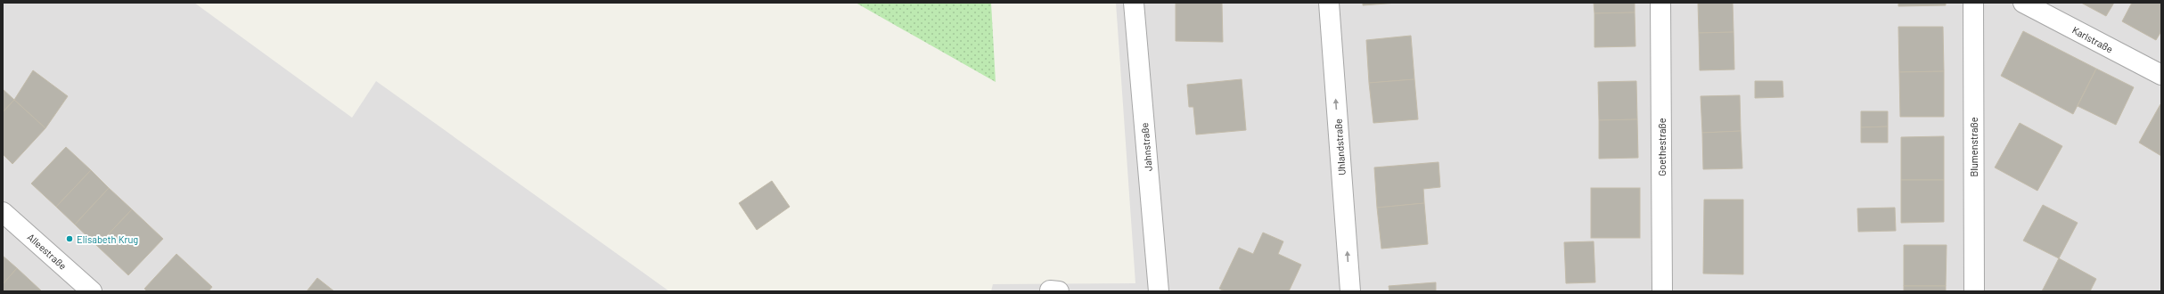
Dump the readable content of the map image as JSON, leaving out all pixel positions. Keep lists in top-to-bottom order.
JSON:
{
  "streets": {
    "street": [
      "Karlstraße",
      "Jahnstraße",
      "Uhlandstraße",
      "Goethestraße",
      "Blumenstraße",
      "Alleestraße"
    ]
  },
  "one_way": ["Uhlandstraße"],
  "places": ["Elisabeth Krug"]
}
